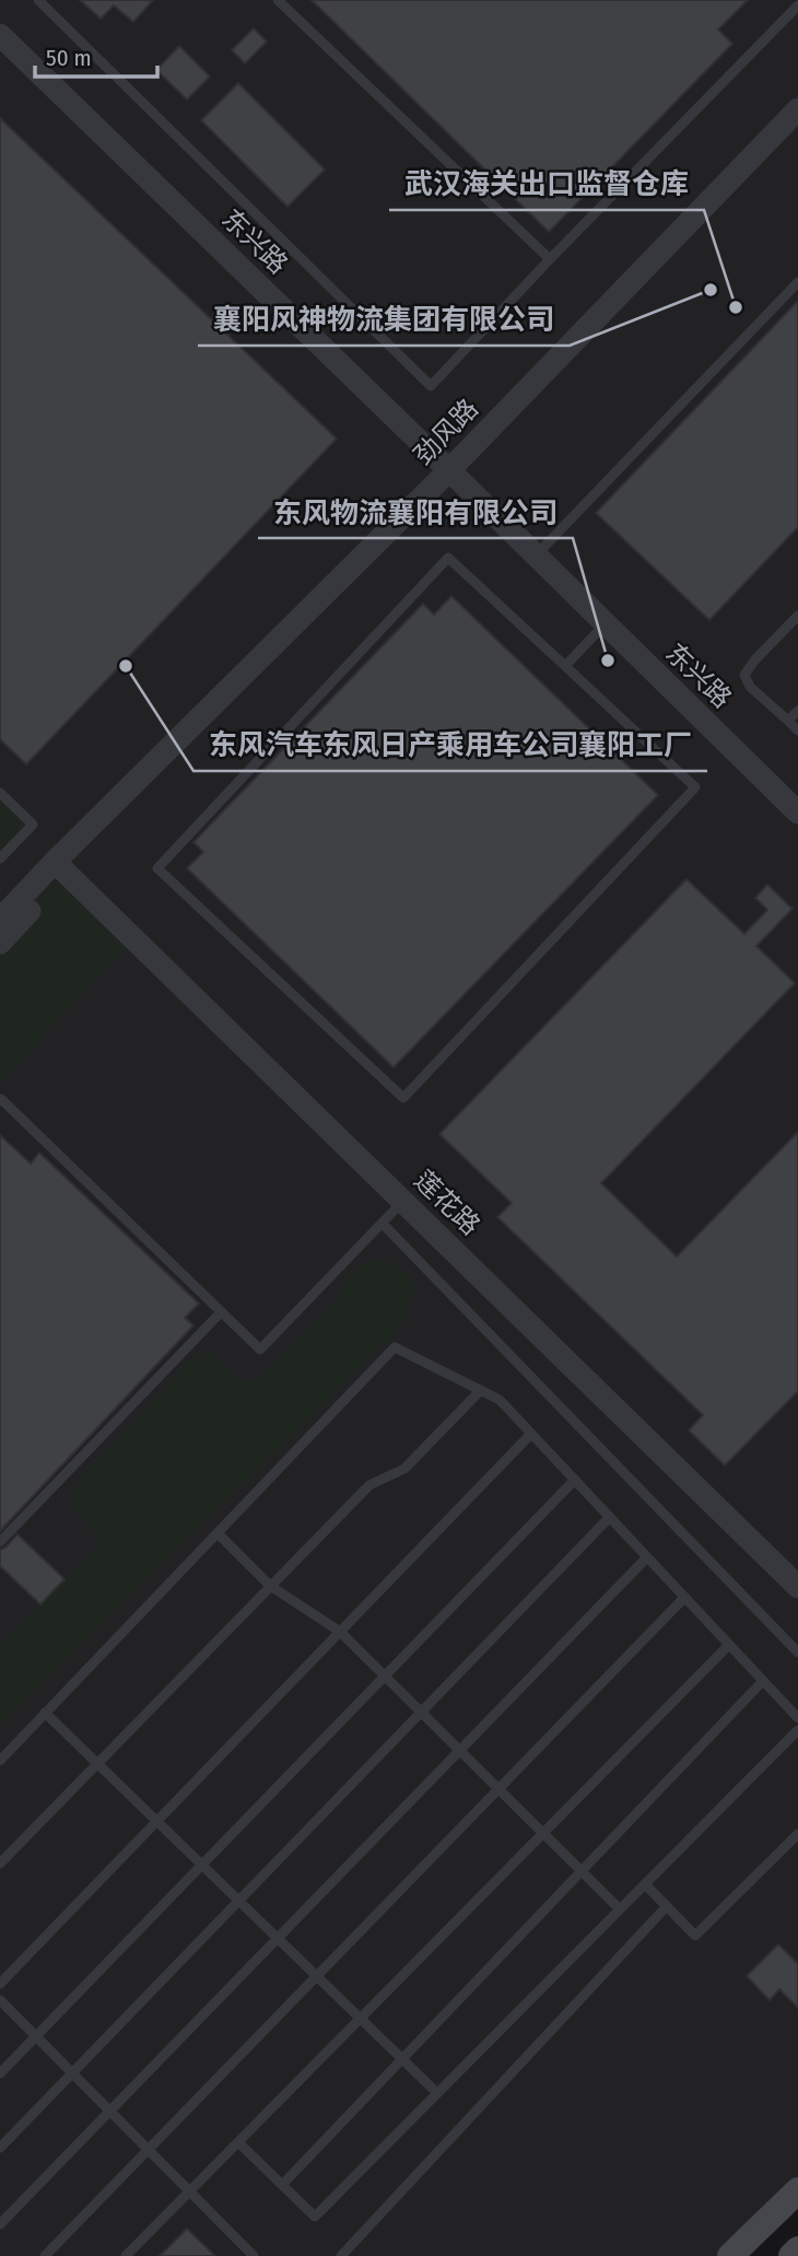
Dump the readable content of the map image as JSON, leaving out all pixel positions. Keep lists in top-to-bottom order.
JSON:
{
  "streets": {
    "street": ["东兴路", "劲风路", "莲花路"]
  },
  "crossings": [
    ["东兴路", "劲风路"],
    ["劲风路", "莲花路"]
  ],
  "places": [
    "襄阳风神物流集团有限公司",
    "武汉海关出口监督仓库",
    "东风物流襄阳有限公司",
    "东风汽车东风日产乘用车公司襄阳工厂"
  ],
  "scale_bar": "50 m"
}
